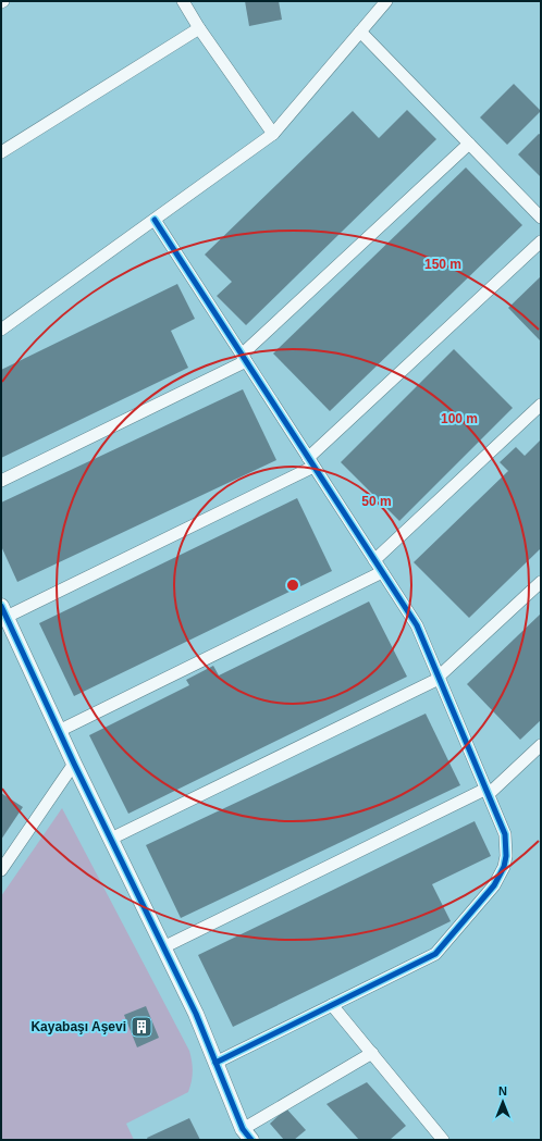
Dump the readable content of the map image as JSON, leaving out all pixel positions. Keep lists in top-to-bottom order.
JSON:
{
  "places": {
    "building": ["Kayabaşı Aşevi"]
  },
  "north": "top",
  "rings": ["150 m", "100 m", "50 m"]
}
